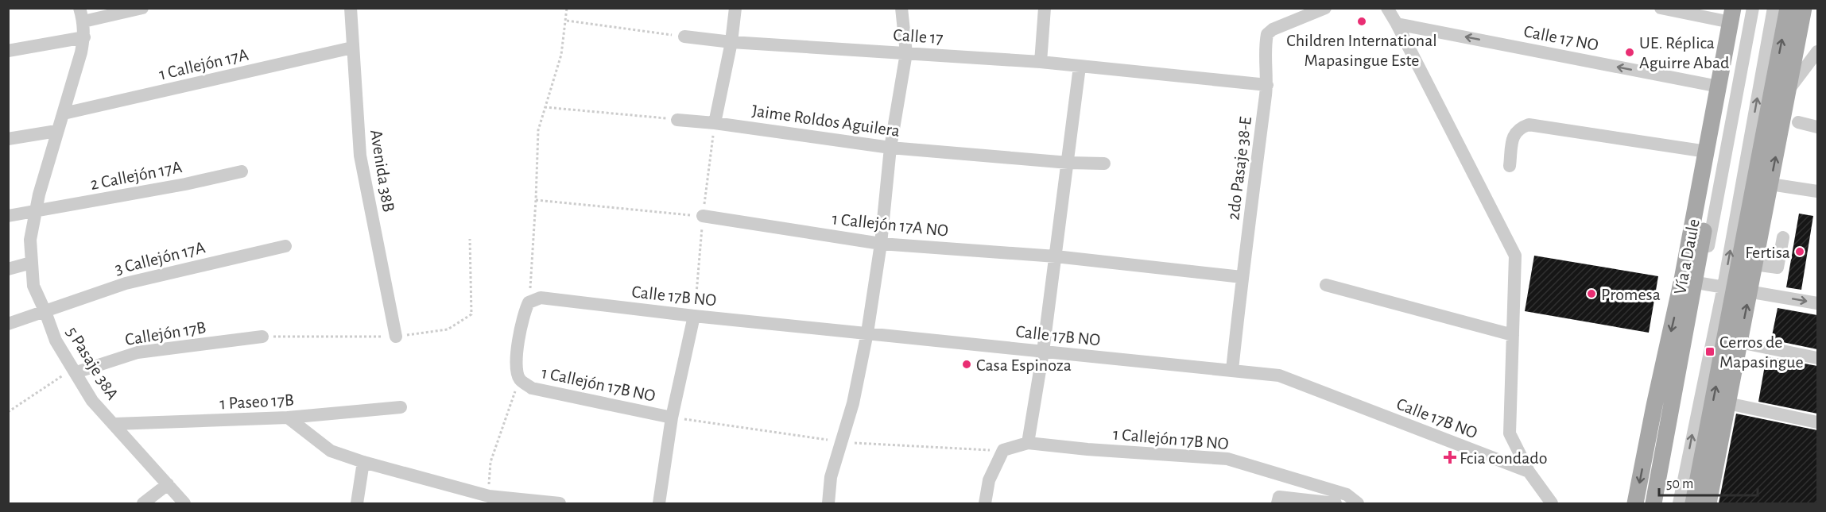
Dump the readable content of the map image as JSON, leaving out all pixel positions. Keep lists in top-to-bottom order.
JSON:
{
  "streets": {
    "main road": ["Vía a Daule"],
    "street": [
      "Calle 17",
      "Calle 17 NO",
      "1 Callejón 17A",
      "Jaime Roldos Aguilera",
      "2do Pasaje 38-E",
      "Avenida 38B",
      "2 Callejón 17A",
      "1 Callejón 17A NO",
      "3 Callejón 17A",
      "Calle 17B NO",
      "Callejón 17B",
      "5 Pasaje 38A",
      "1 Callejón 17B NO",
      "1 Paseo 17B"
    ]
  },
  "crossings": [
    ["Calle 17", "2do Pasaje 38-E"],
    ["Calle 17 NO", "Vía a Daule"],
    ["1 Callejón 17A", "Avenida 38B"],
    ["1 Callejón 17A", "5 Pasaje 38A"],
    ["2do Pasaje 38-E", "1 Callejón 17A NO"],
    ["2do Pasaje 38-E", "Calle 17B NO"],
    ["2 Callejón 17A", "5 Pasaje 38A"],
    ["3 Callejón 17A", "5 Pasaje 38A"],
    ["Callejón 17B", "5 Pasaje 38A"],
    ["5 Pasaje 38A", "1 Paseo 17B"]
  ],
  "one_way": ["Calle 17 NO"],
  "places": {
    "other": [
      "Children International Mapasingue Este",
      "UE. Réplica Aguirre Abad",
      "Fertisa",
      "Promesa",
      "Casa Espinoza"
    ],
    "transit": ["Cerros de Mapasingue"],
    "health": ["Fcia condado"]
  },
  "scale_bar": "50 m"
}
